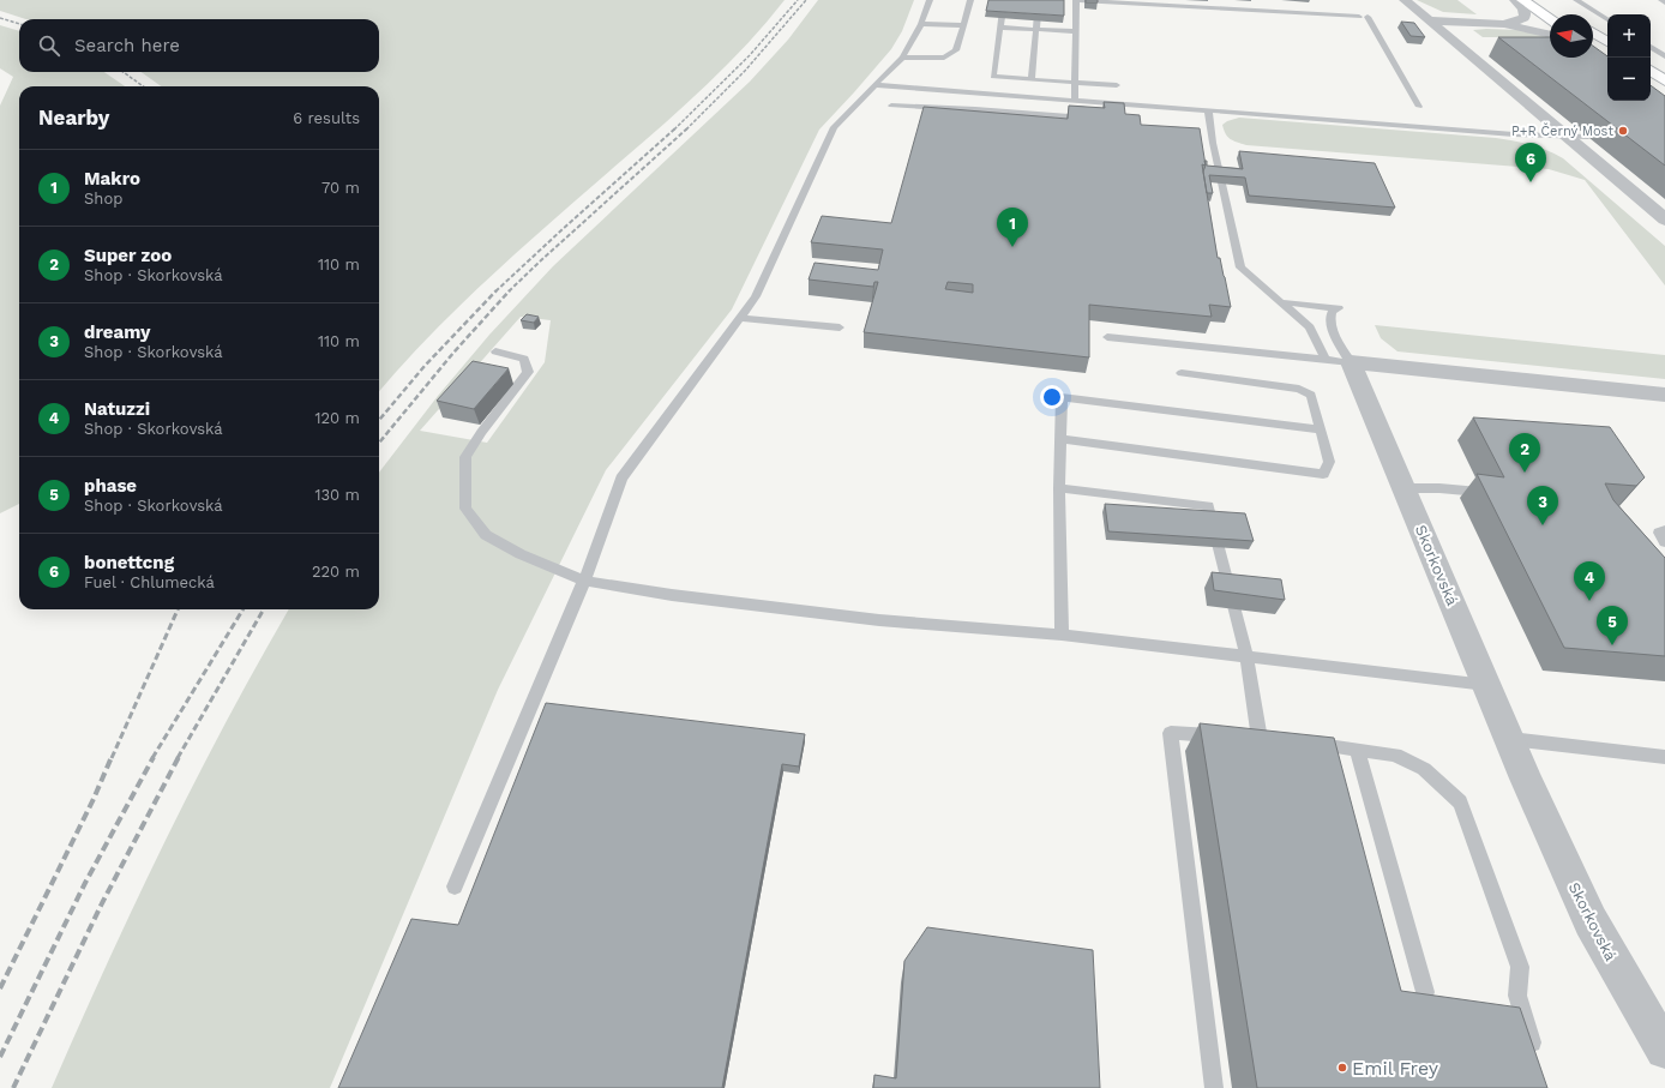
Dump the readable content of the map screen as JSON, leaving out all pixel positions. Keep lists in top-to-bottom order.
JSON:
{
  "streets": {
    "street": ["Skorkovská"]
  },
  "places": ["P+R Černý Most", "Emil Frey"],
  "north": "left",
  "page": {
    "map_buttons": ["+", "−"],
    "search": "Search here",
    "heading": ["Nearby", "6 results"],
    "pins": [
      "6",
      "1",
      "2",
      "3",
      "4",
      "5"
    ],
    "list": [
      {
        "mark": "1",
        "name": "Makro",
        "note": "Shop",
        "value": "70 m"
      },
      {
        "mark": "2",
        "name": "Super zoo",
        "note": "Shop · Skorkovská",
        "value": "110 m"
      },
      {
        "mark": "3",
        "name": "dreamy",
        "note": "Shop · Skorkovská",
        "value": "110 m"
      },
      {
        "mark": "4",
        "name": "Natuzzi",
        "note": "Shop · Skorkovská",
        "value": "120 m"
      },
      {
        "mark": "5",
        "name": "phase",
        "note": "Shop · Skorkovská",
        "value": "130 m"
      },
      {
        "mark": "6",
        "name": "bonettcng",
        "note": "Fuel · Chlumecká",
        "value": "220 m"
      }
    ]
  }
}
